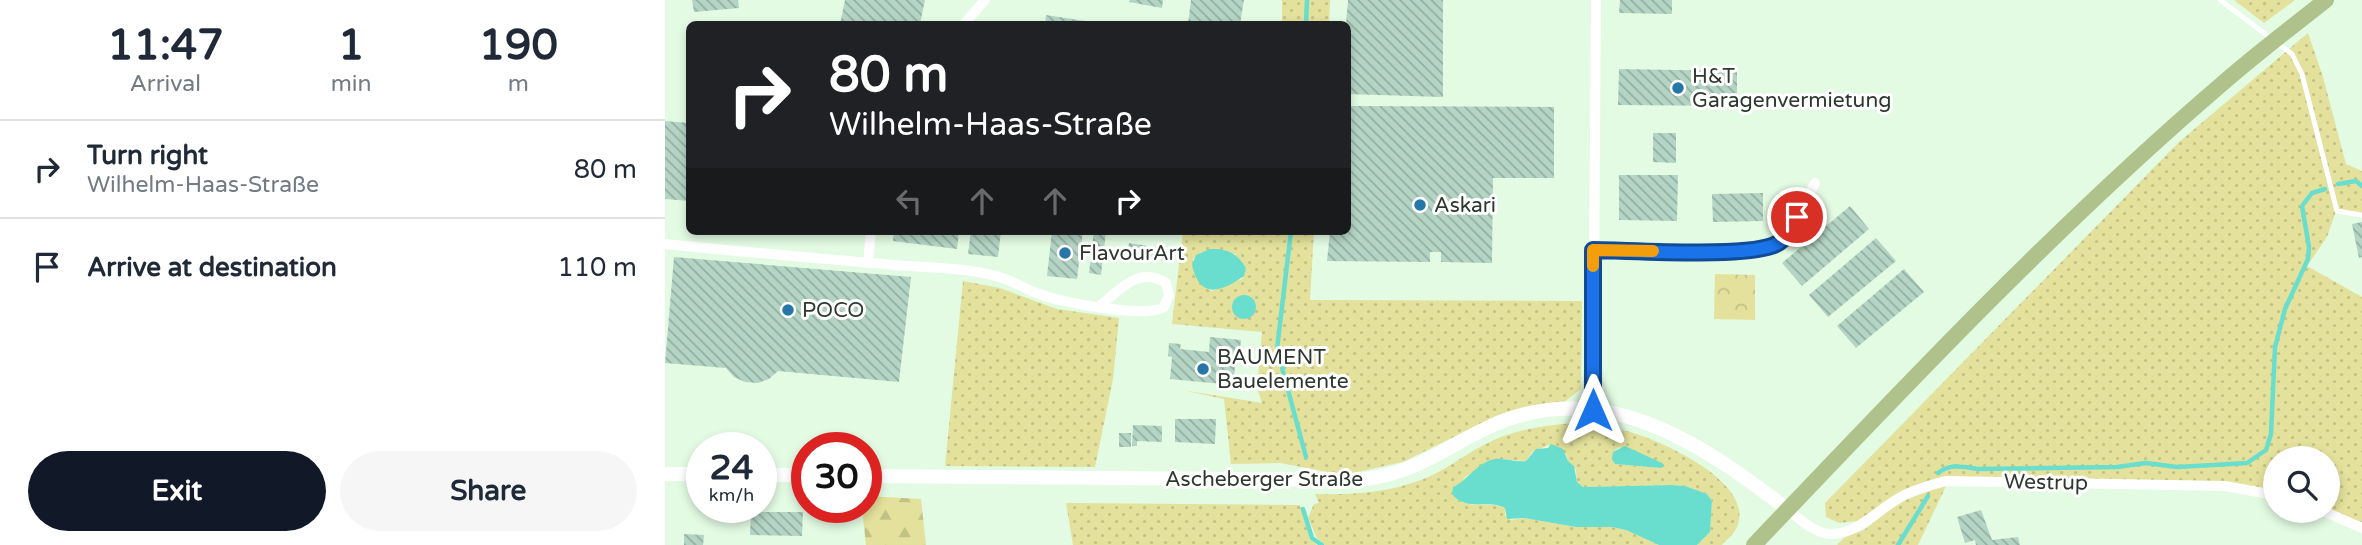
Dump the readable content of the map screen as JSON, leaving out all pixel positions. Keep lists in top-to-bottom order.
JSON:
{
  "streets": {
    "street": ["Ascheberger Straße", "Westrup"]
  },
  "crossings": [
    ["Ascheberger Straße", "Westrup"]
  ],
  "places": [
    "H&T Garagenvermietung",
    "Askari",
    "FlavourArt",
    "POCO",
    "BAUMENT Bauelemente"
  ],
  "page": {
    "eta": [
      "11:47",
      "Arrival",
      "1",
      "min",
      "190",
      "m"
    ],
    "turn": ["80 m", "Wilhelm-Haas-Straße"],
    "list": [
      {
        "name": "Turn right",
        "note": "Wilhelm-Haas-Straße",
        "value": "80 m"
      },
      {
        "name": "Arrive at destination",
        "value": "110 m"
      }
    ],
    "speed": "24 km/h",
    "limit": "30",
    "buttons": ["Exit", "Share"]
  }
}
